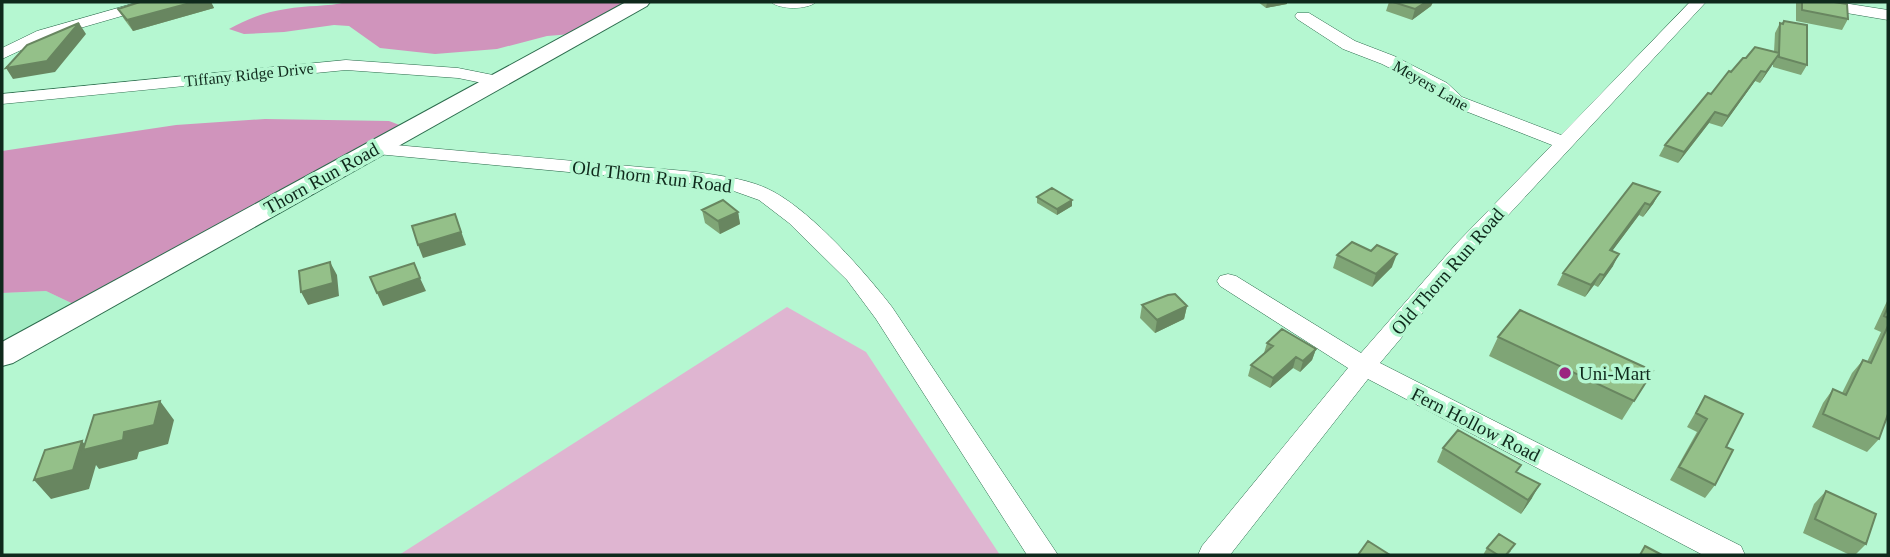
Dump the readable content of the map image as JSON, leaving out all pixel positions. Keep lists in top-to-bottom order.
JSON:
{
  "streets": {
    "street": [
      "Tiffany Ridge Drive",
      "Meyers Lane",
      "Old Thorn Run Road",
      "Thorn Run Road",
      "Fern Hollow Road"
    ]
  },
  "crossings": [
    ["Tiffany Ridge Drive", "Thorn Run Road"],
    ["Meyers Lane", "Old Thorn Run Road"],
    ["Old Thorn Run Road", "Thorn Run Road"],
    ["Old Thorn Run Road", "Fern Hollow Road"]
  ],
  "places": ["Uni-Mart"]
}
